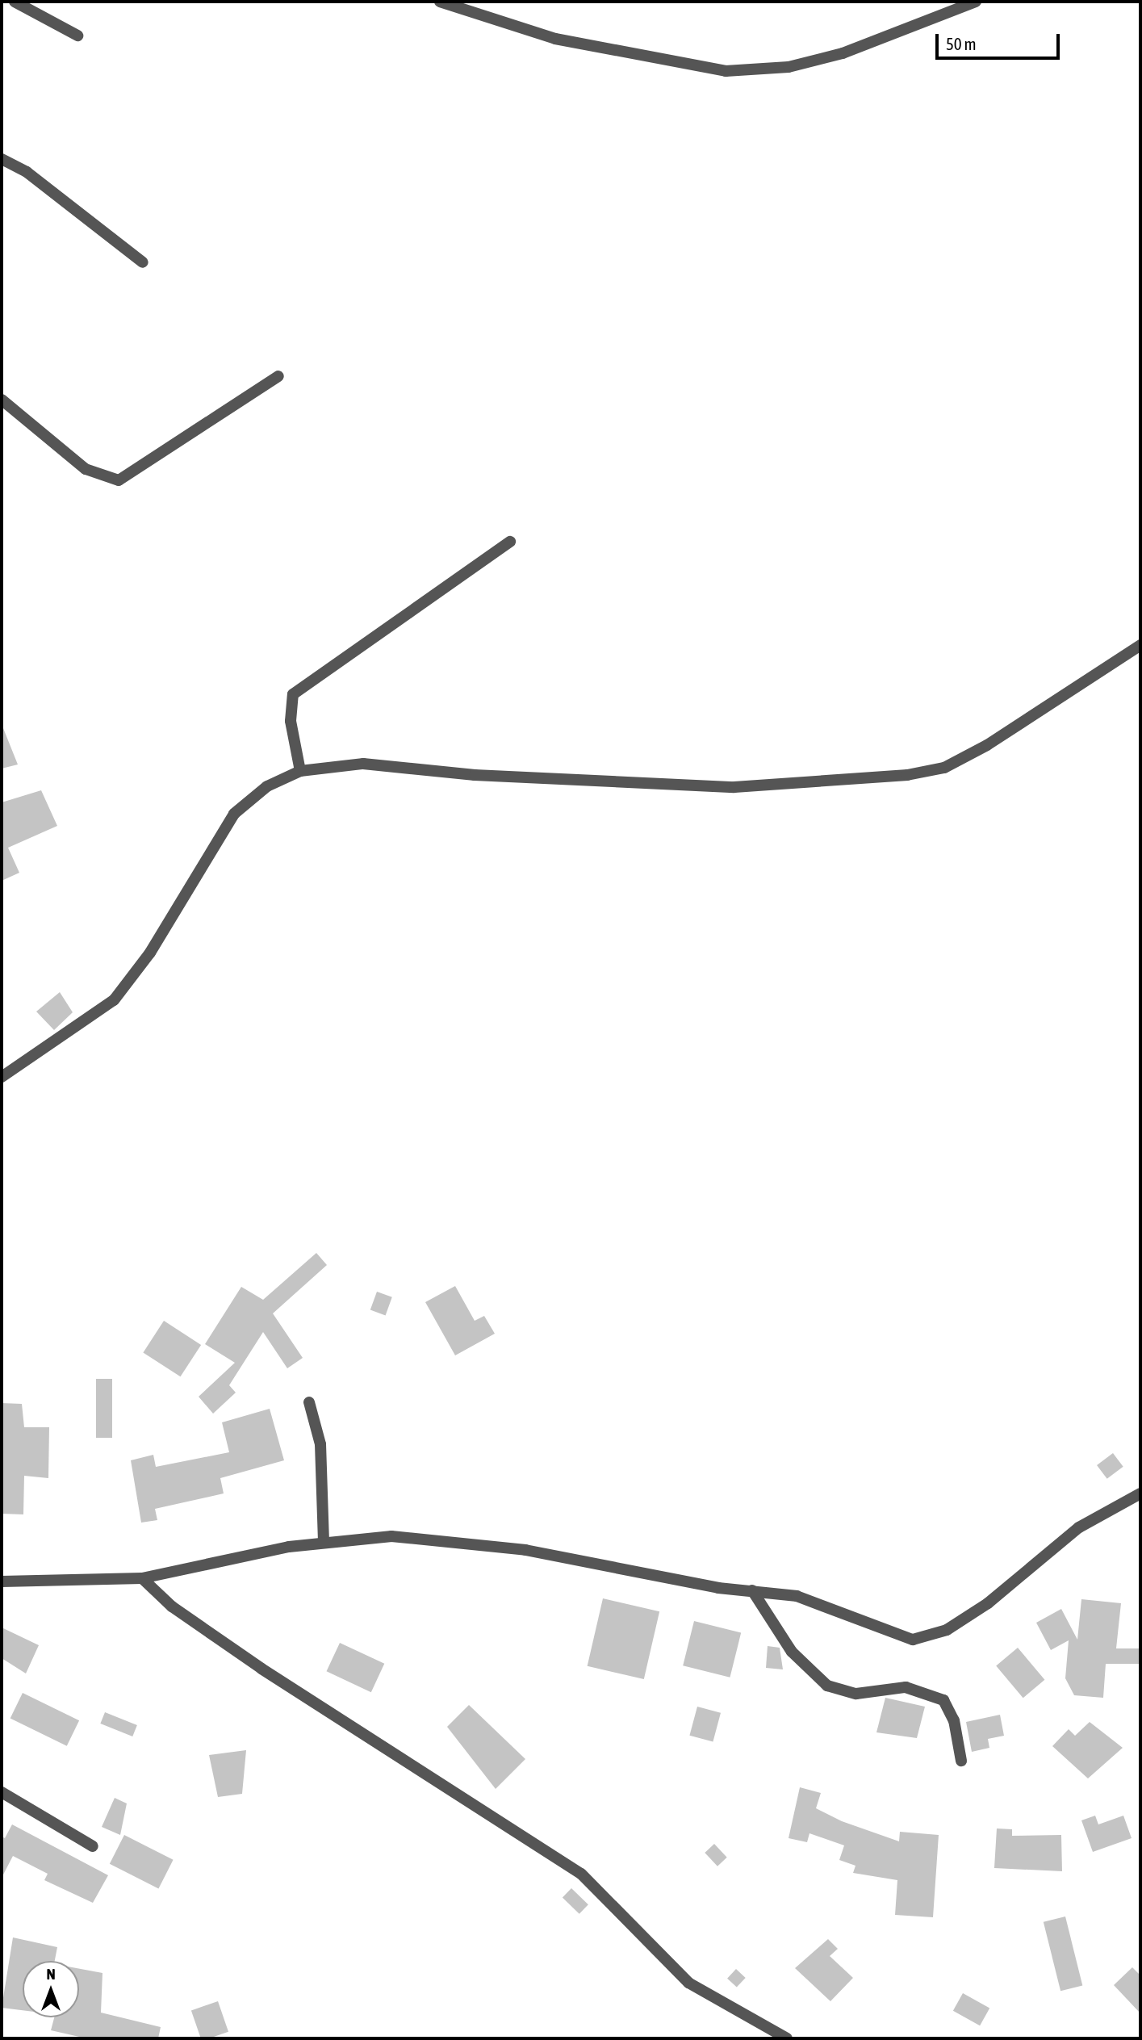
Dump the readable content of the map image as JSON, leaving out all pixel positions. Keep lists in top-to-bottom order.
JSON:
{
  "scale_bar": "50 m",
  "north": "top"
}
